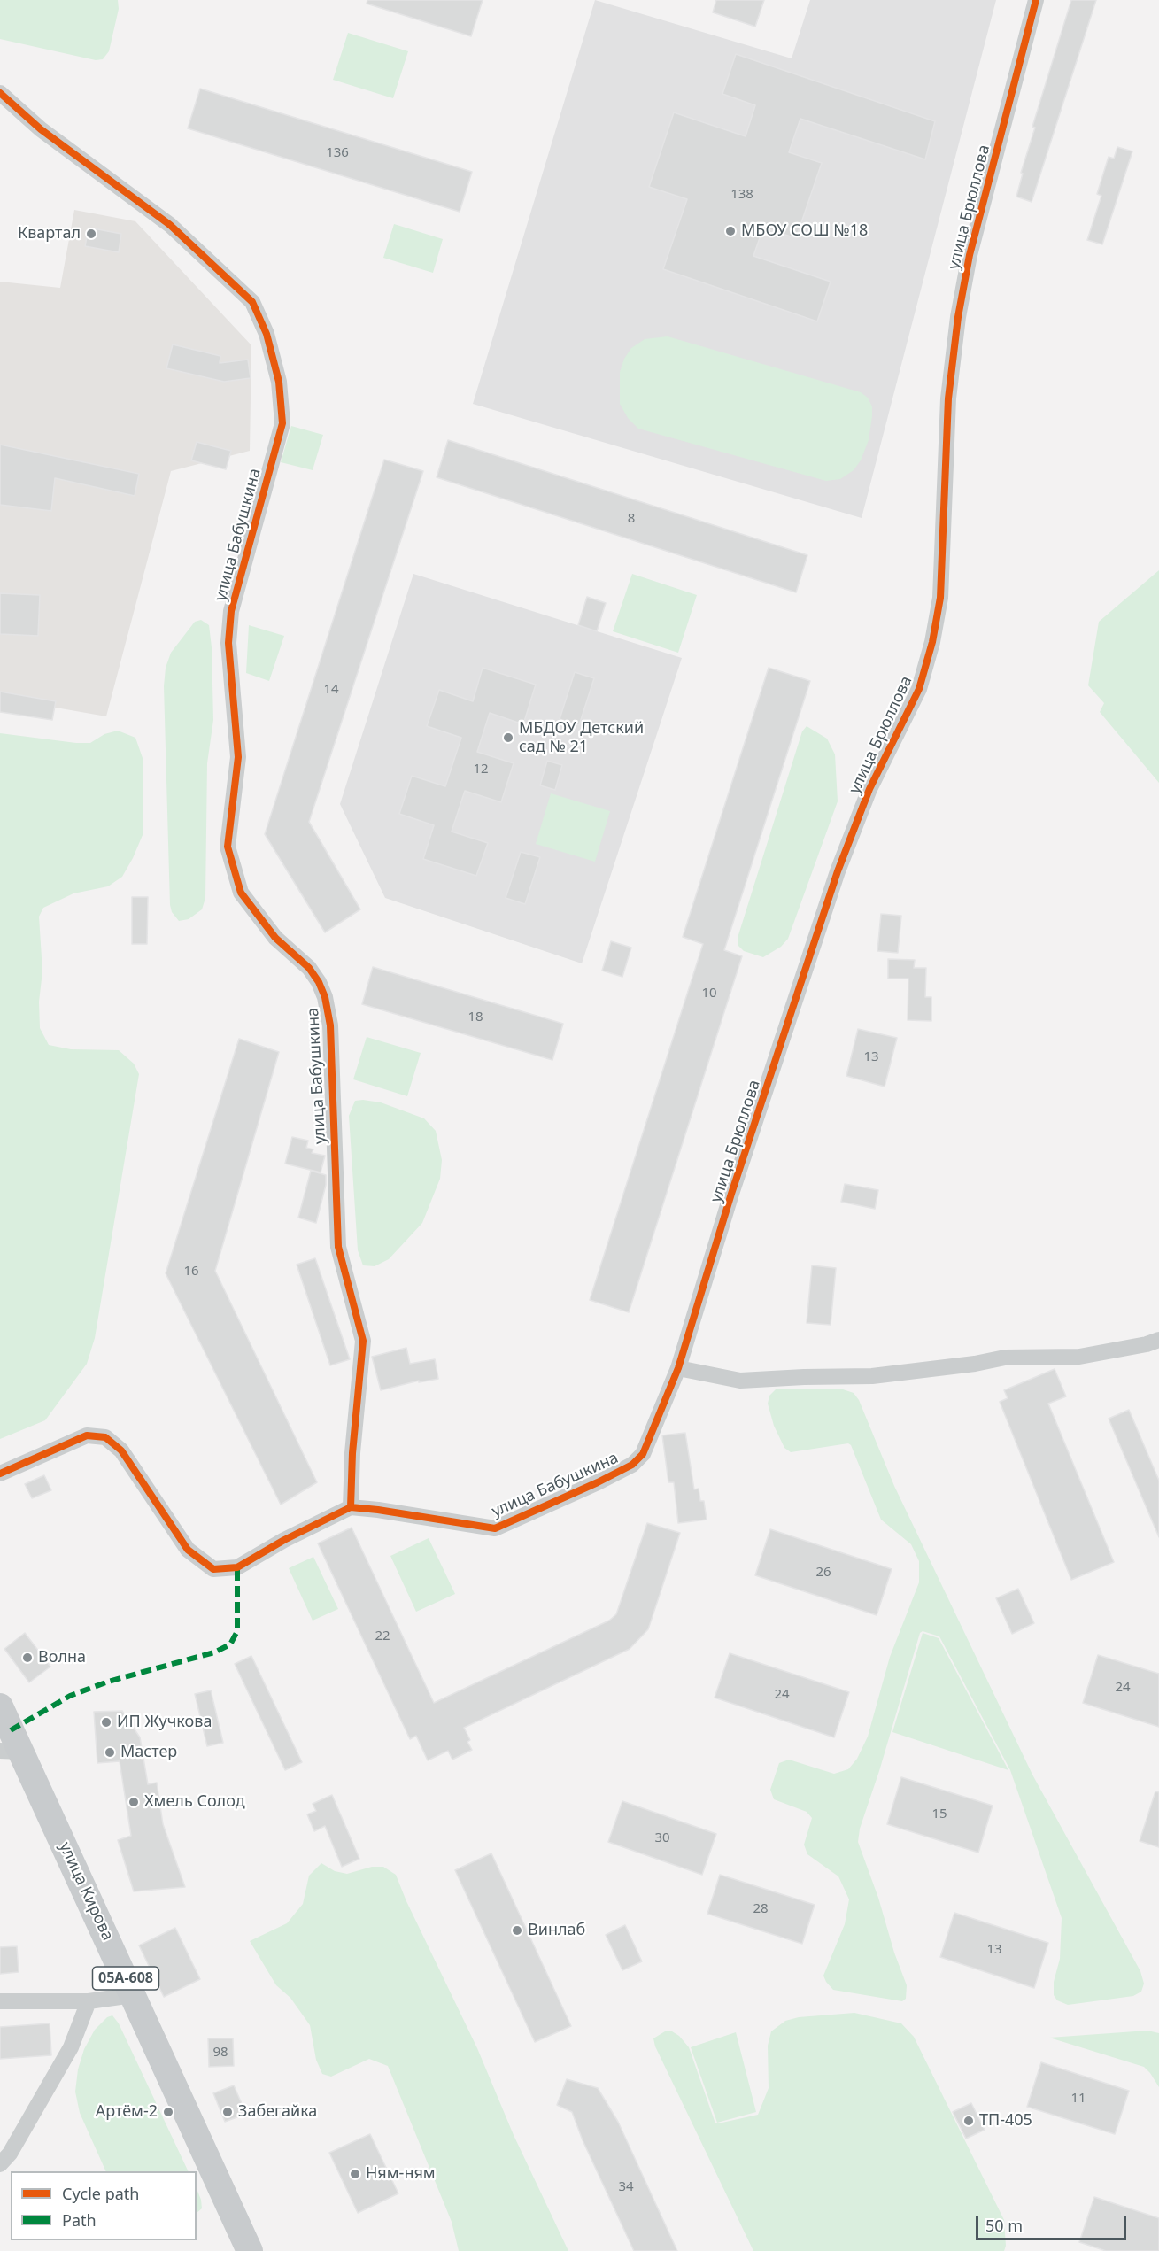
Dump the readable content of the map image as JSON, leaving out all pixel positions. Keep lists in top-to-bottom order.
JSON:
{
  "streets": {
    "main road": ["улица Кирова", "05А-608"],
    "street": ["улица Брюллова", "улица Бабушкина"]
  },
  "crossings": [
    ["улица Брюллова", "улица Бабушкина"]
  ],
  "places": [
    "МБОУ СОШ №18",
    "Квартал",
    "МБДОУ Детский сад № 21",
    "Волна",
    "ИП Жучкова",
    "Мастер",
    "Хмель Солод",
    "Винлаб",
    "Артём-2",
    "Забегайка",
    "ТП-405",
    "Ням-ням"
  ],
  "house_numbers": [
    "136",
    "138",
    "8",
    "14",
    "12",
    "10",
    "18",
    "13",
    "16",
    "26",
    "22",
    "24",
    "24",
    "15",
    "30",
    "28",
    "13",
    "98",
    "11",
    "34"
  ],
  "legend": ["Cycle path", "Path"],
  "scale_bar": "50 m"
}
